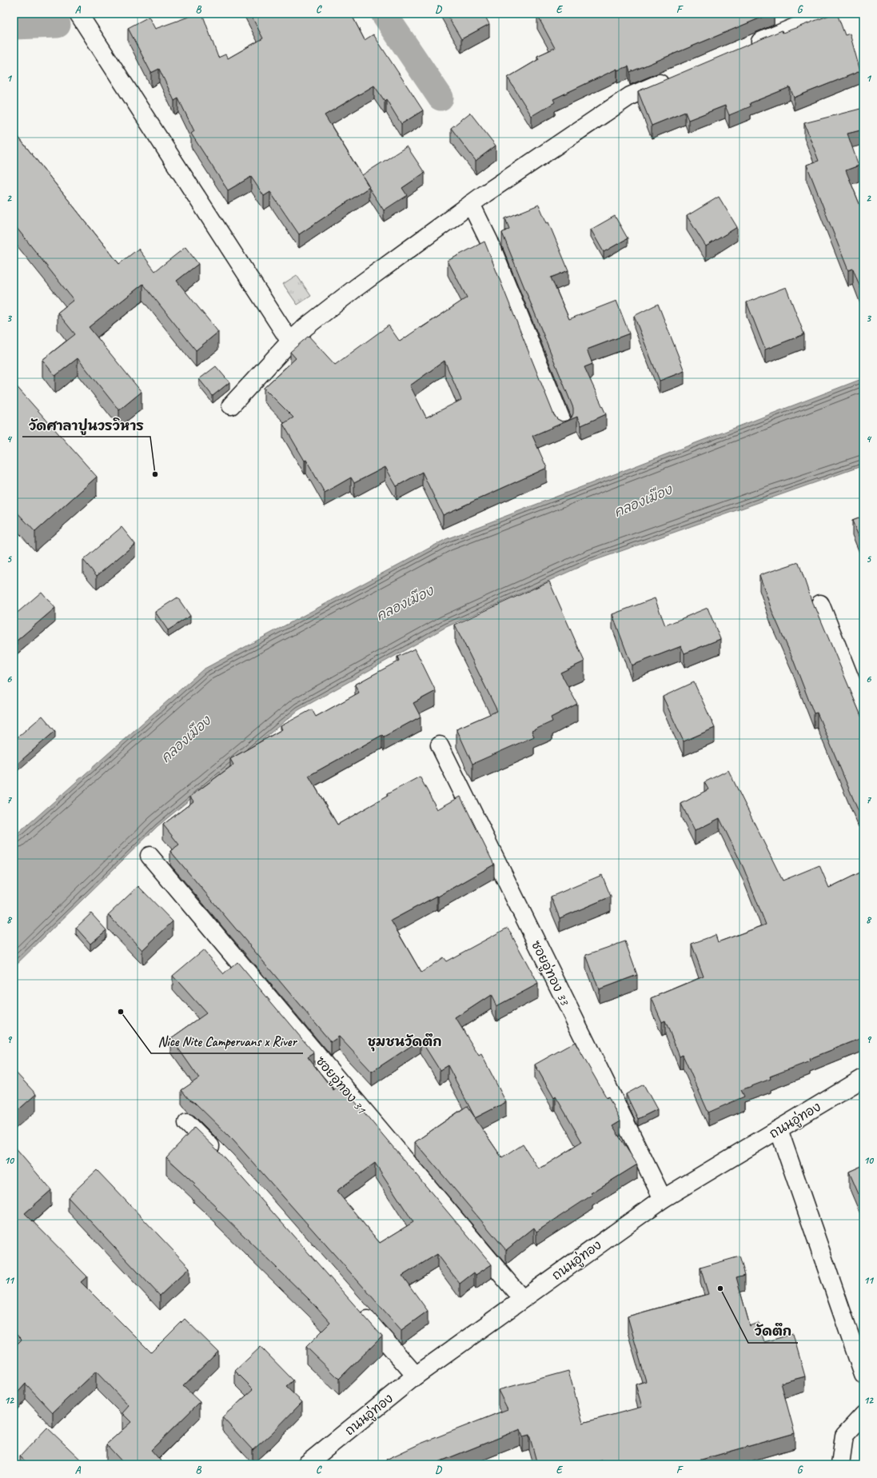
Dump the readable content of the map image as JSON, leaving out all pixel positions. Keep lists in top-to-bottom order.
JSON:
{
  "streets": {
    "street": ["ซอยอู่ทอง 33", "ซอยอู่ทอง 31", "ถนนอู่ทอง"]
  },
  "crossings": [
    ["ซอยอู่ทอง 33", "ถนนอู่ทอง"],
    ["ซอยอู่ทอง 31", "ถนนอู่ทอง"]
  ],
  "districts": ["ชุมชนวัดตึก"],
  "water": ["คลองเมือง"],
  "places": ["วัดศาลาปูนวรวิหาร", "Nice Nite Campervans x River", "วัดตึก"],
  "grid": {
    "columns": [
      "A",
      "B",
      "C",
      "D",
      "E",
      "F",
      "G"
    ],
    "rows": [
      "1",
      "2",
      "3",
      "4",
      "5",
      "6",
      "7",
      "8",
      "9",
      "10",
      "11",
      "12"
    ]
  }
}
